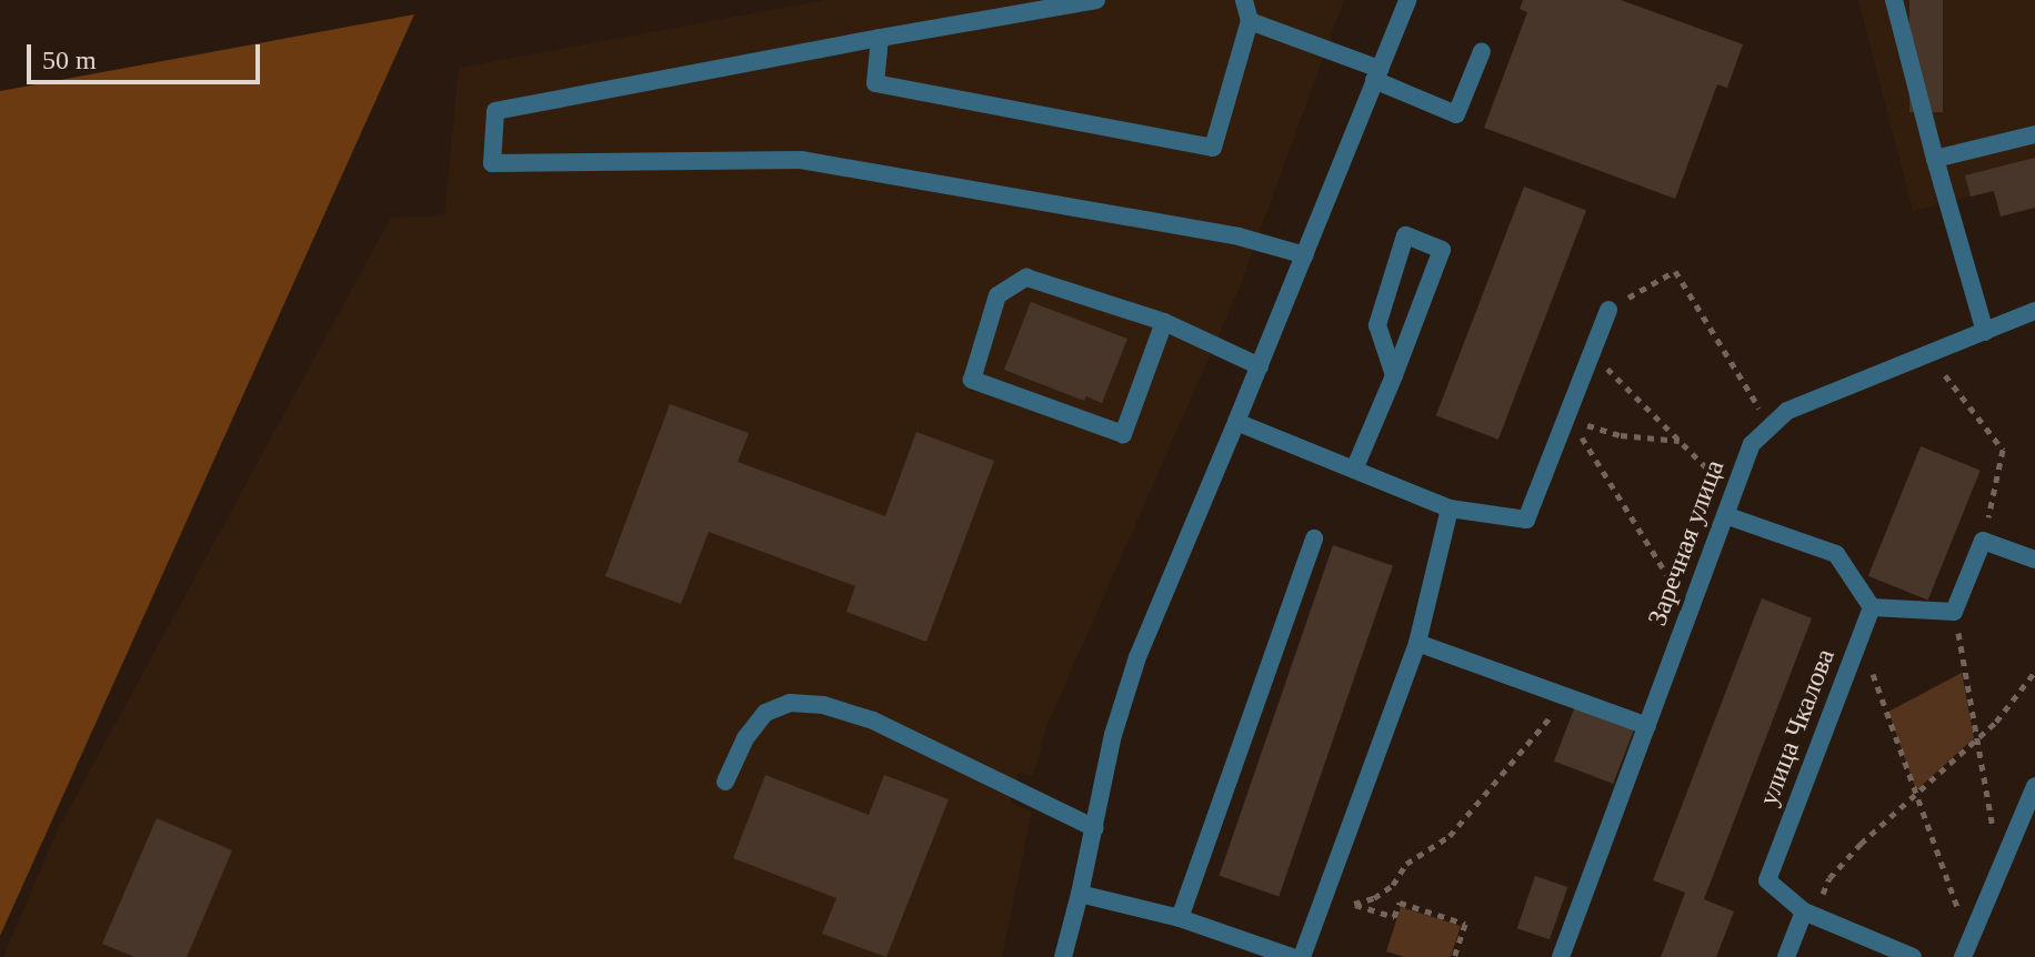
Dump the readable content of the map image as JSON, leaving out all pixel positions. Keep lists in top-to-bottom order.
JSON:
{
  "streets": {
    "street": ["Заречная улица", "улица Чкалова"]
  },
  "scale_bar": "50 m"
}
